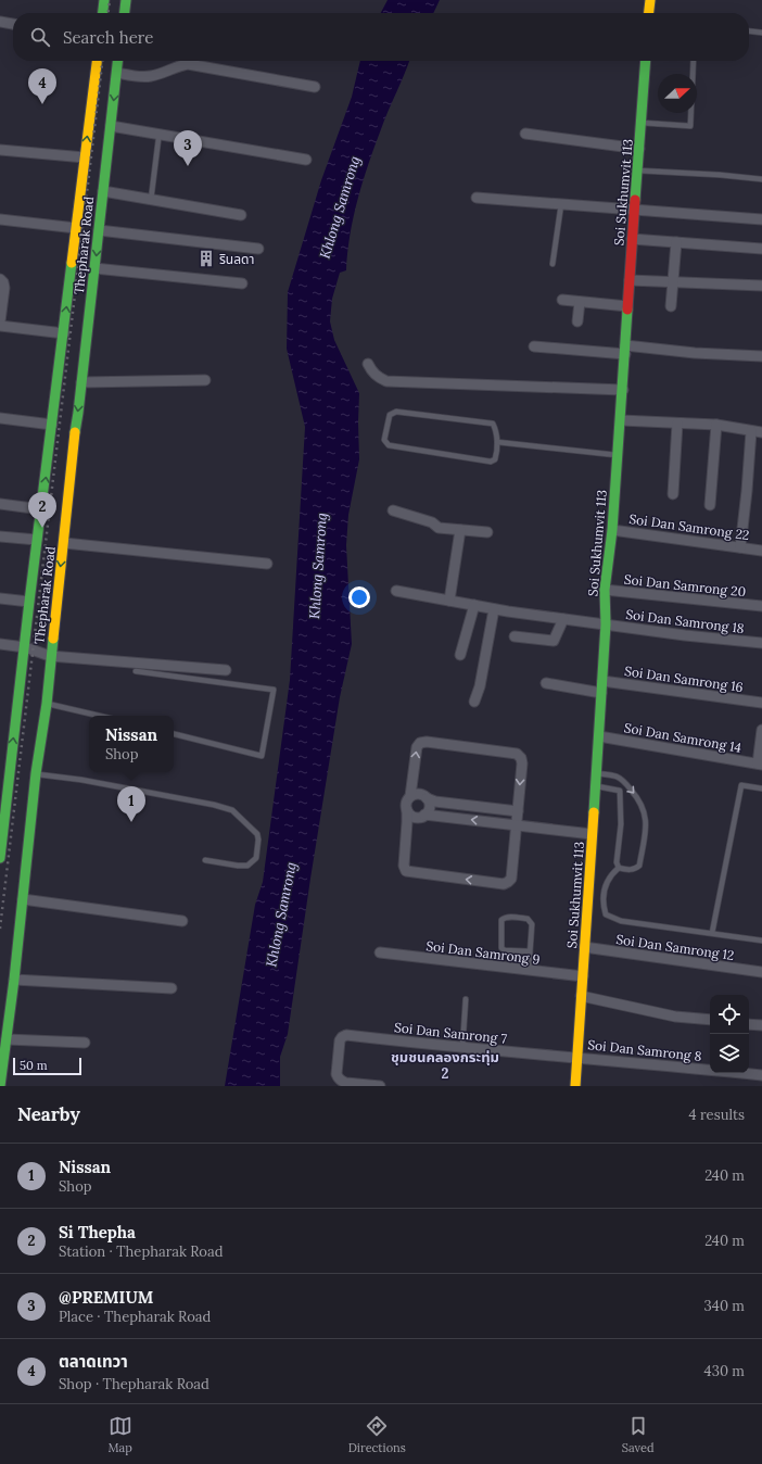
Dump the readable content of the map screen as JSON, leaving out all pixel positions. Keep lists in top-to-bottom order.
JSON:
{
  "streets": {
    "main road": ["Soi Sukhumvit 113", "Thepharak Road"],
    "street": [
      "Soi Dan Samrong 22",
      "Soi Dan Samrong 20",
      "Soi Dan Samrong 18",
      "Soi Dan Samrong 16",
      "Soi Dan Samrong 14",
      "Soi Dan Samrong 12",
      "Soi Dan Samrong 9",
      "Soi Dan Samrong 7",
      "Soi Dan Samrong 8"
    ]
  },
  "crossings": [
    ["Soi Sukhumvit 113", "Soi Dan Samrong 22"],
    ["Soi Sukhumvit 113", "Soi Dan Samrong 20"],
    ["Soi Sukhumvit 113", "Soi Dan Samrong 18"],
    ["Soi Sukhumvit 113", "Soi Dan Samrong 16"],
    ["Soi Sukhumvit 113", "Soi Dan Samrong 14"],
    ["Soi Sukhumvit 113", "Soi Dan Samrong 12"],
    ["Soi Sukhumvit 113", "Soi Dan Samrong 9"],
    ["Soi Sukhumvit 113", "Soi Dan Samrong 7"],
    ["Soi Sukhumvit 113", "Soi Dan Samrong 8"],
    ["Soi Dan Samrong 7", "Soi Dan Samrong 8"]
  ],
  "districts": ["ชุมชนคลองกระทุ่ม 2"],
  "water": ["Khlong Samrong"],
  "places": {
    "building": ["รินลดา"]
  },
  "scale_bar": "50 m",
  "north": "right",
  "page": {
    "search": "Search here",
    "pins": [
      "4",
      "3",
      "2",
      "1"
    ],
    "popup": ["Nissan", "Shop"],
    "scale": "50 m",
    "heading": ["Nearby", "4 results"],
    "list": [
      {
        "mark": "1",
        "name": "Nissan",
        "note": "Shop",
        "value": "240 m"
      },
      {
        "mark": "2",
        "name": "Si Thepha",
        "note": "Station · Thepharak Road",
        "value": "240 m"
      },
      {
        "mark": "3",
        "name": "@PREMIUM",
        "note": "Place · Thepharak Road",
        "value": "340 m"
      },
      {
        "mark": "4",
        "name": "ตลาดเทวา",
        "note": "Shop · Thepharak Road",
        "value": "430 m"
      }
    ],
    "nav": ["Map", "Directions", "Saved"]
  }
}
